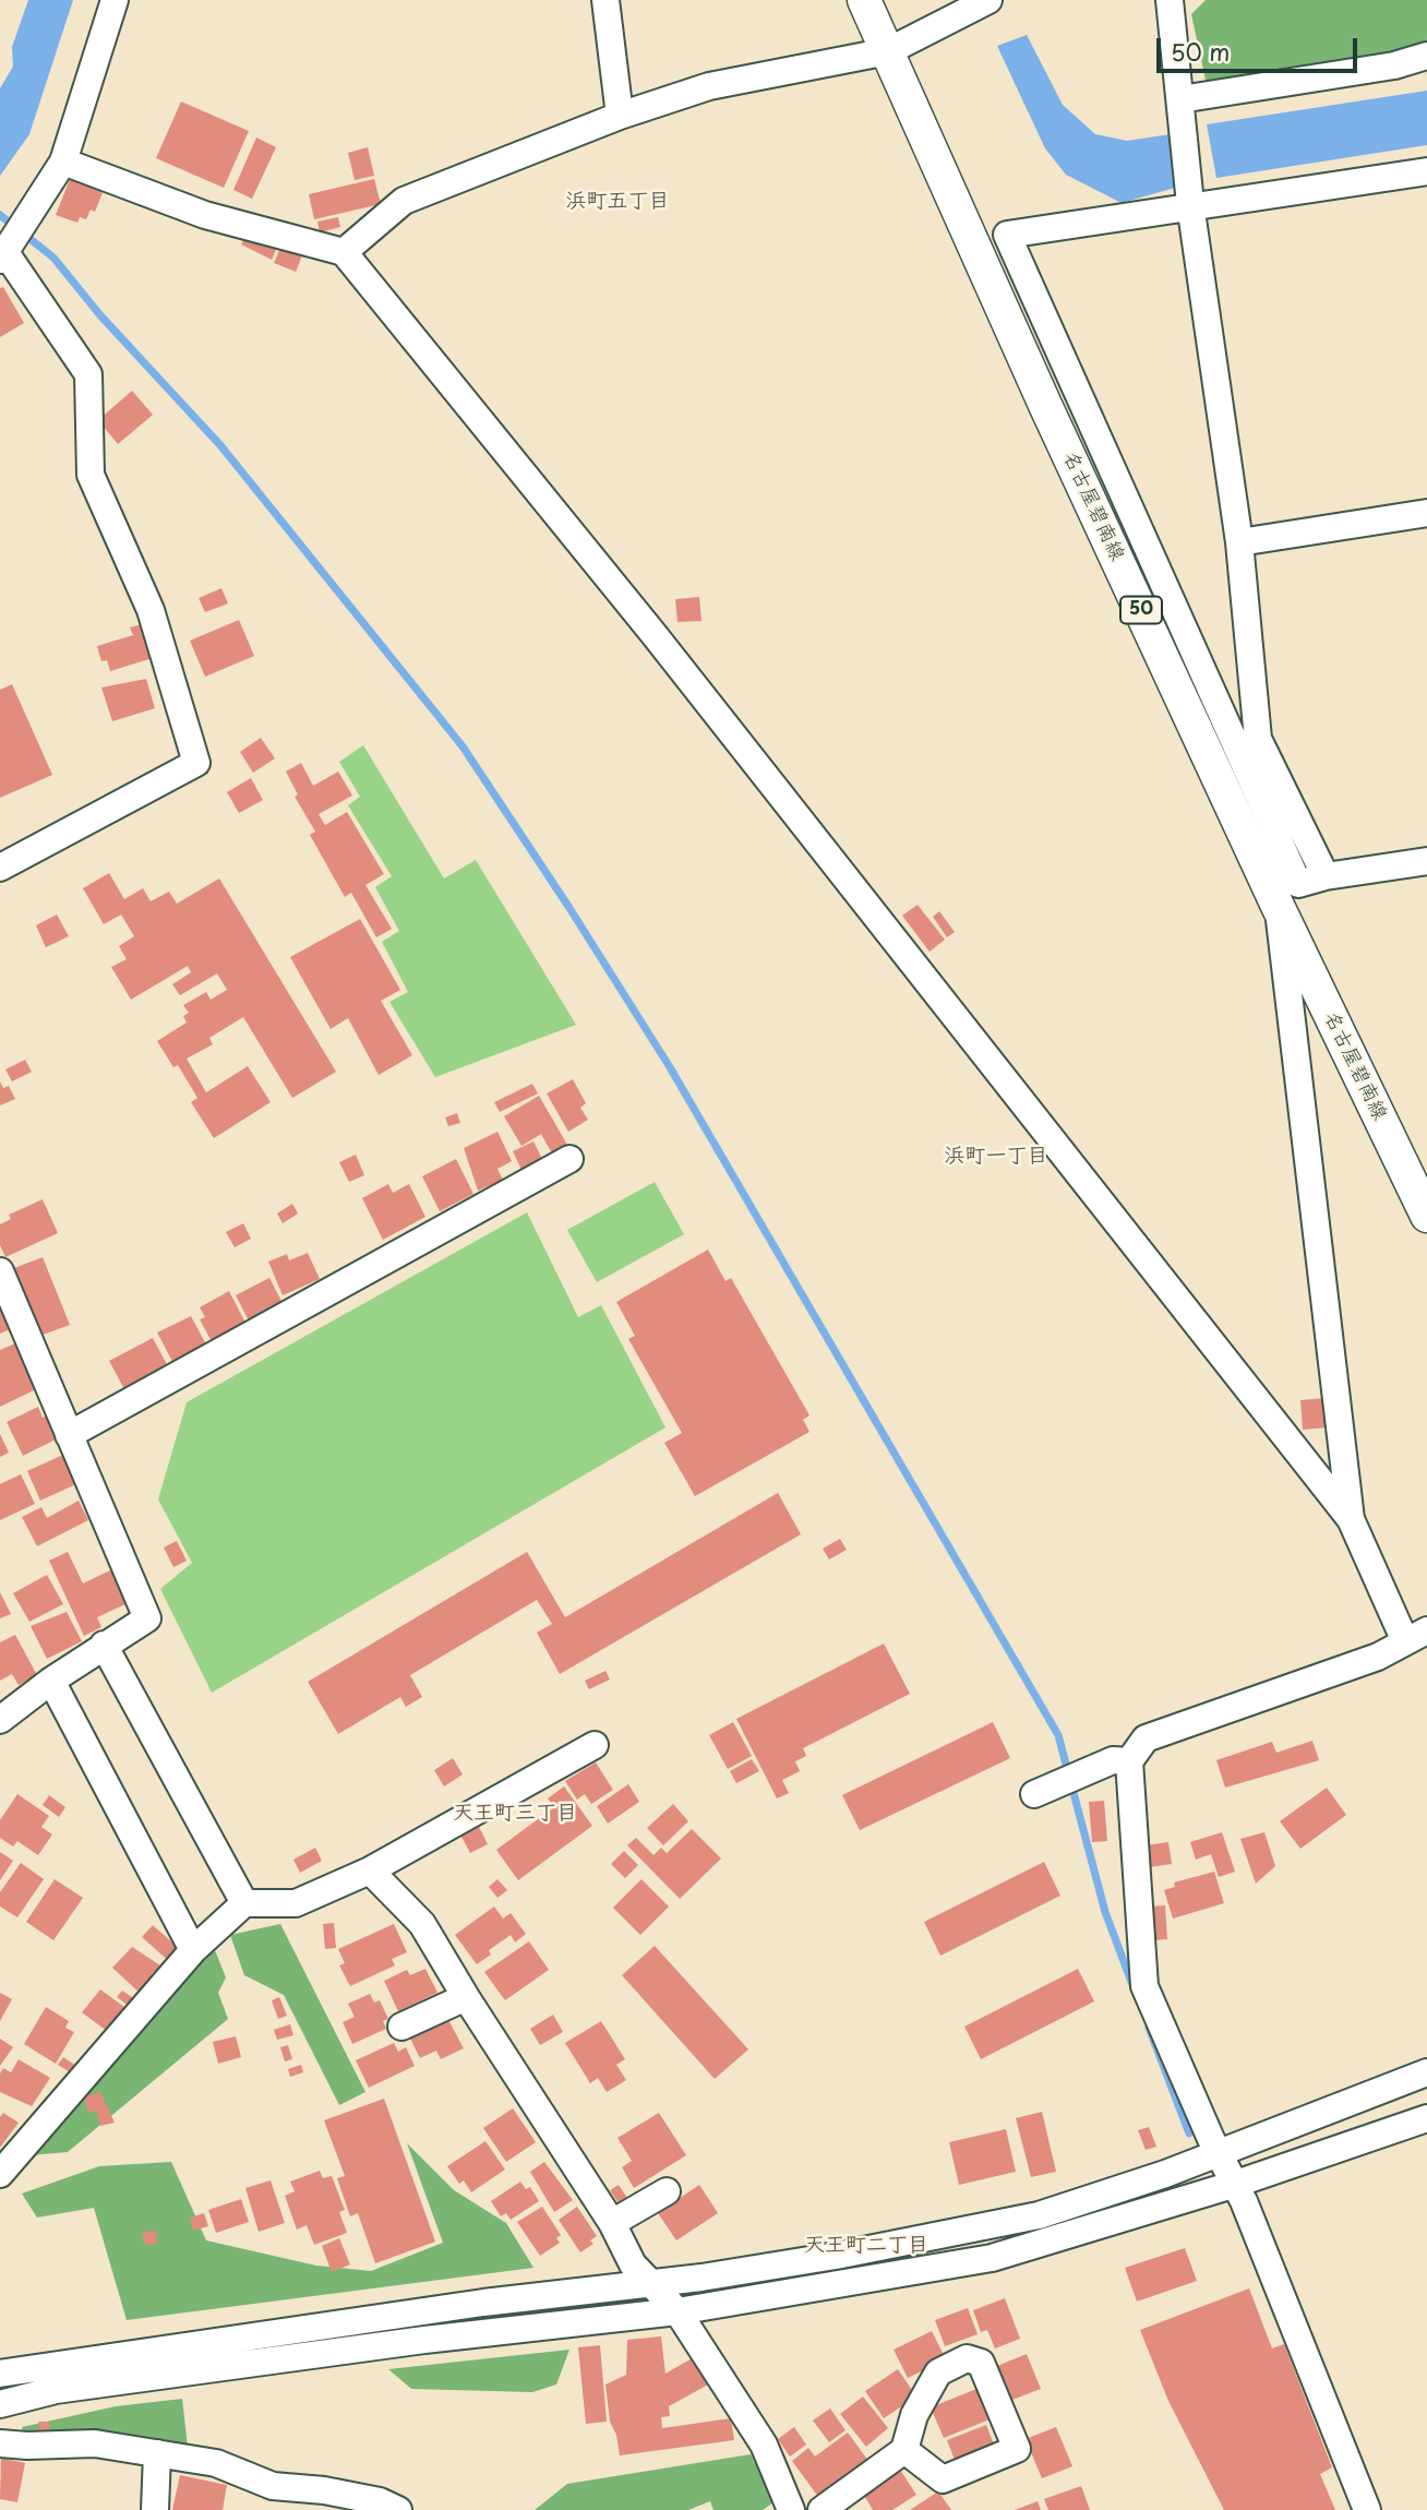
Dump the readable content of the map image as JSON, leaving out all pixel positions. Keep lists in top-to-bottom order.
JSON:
{
  "streets": {
    "main road": ["名古屋碧南線", "50"]
  },
  "districts": [
    "浜町五丁目",
    "浜町一丁目",
    "天王町三丁目",
    "天王町二丁目"
  ],
  "scale_bar": "50 m"
}
